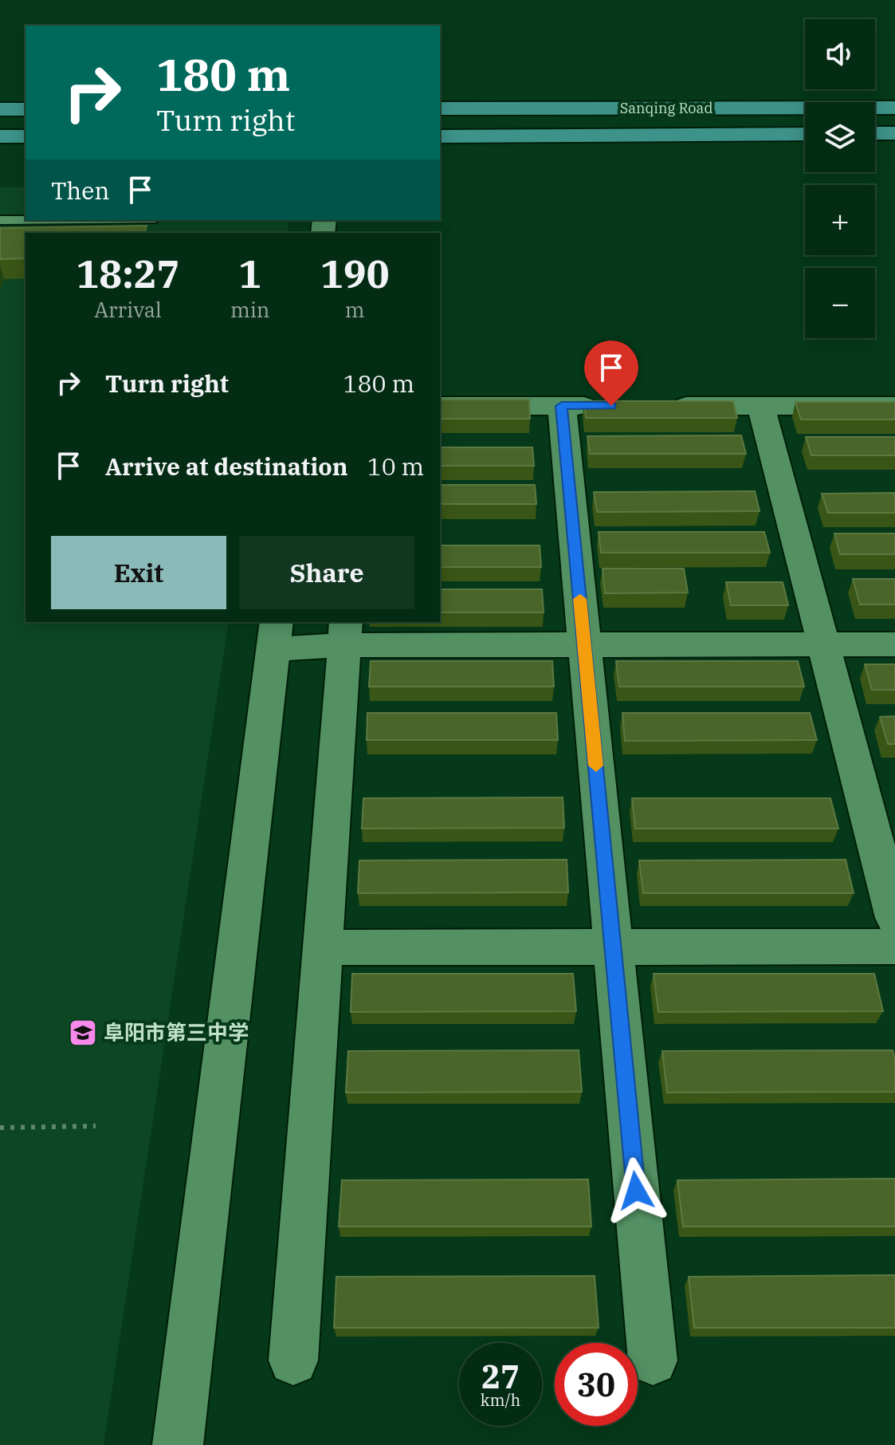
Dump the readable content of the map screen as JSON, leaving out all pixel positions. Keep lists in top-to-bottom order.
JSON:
{
  "streets": {
    "main road": ["Sanqing Road"]
  },
  "places": {
    "school or university": ["阜阳市第三中学"]
  },
  "page": {
    "map_buttons": ["+", "−"],
    "turn": ["180 m", "Turn right"],
    "then": "Then",
    "eta": [
      "18:27",
      "Arrival",
      "1",
      "min",
      "190",
      "m"
    ],
    "list": [
      {
        "name": "Turn right",
        "value": "180 m"
      },
      {
        "name": "Arrive at destination",
        "value": "10 m"
      }
    ],
    "buttons": ["Exit", "Share"],
    "speed": "27 km/h",
    "limit": "30"
  }
}
